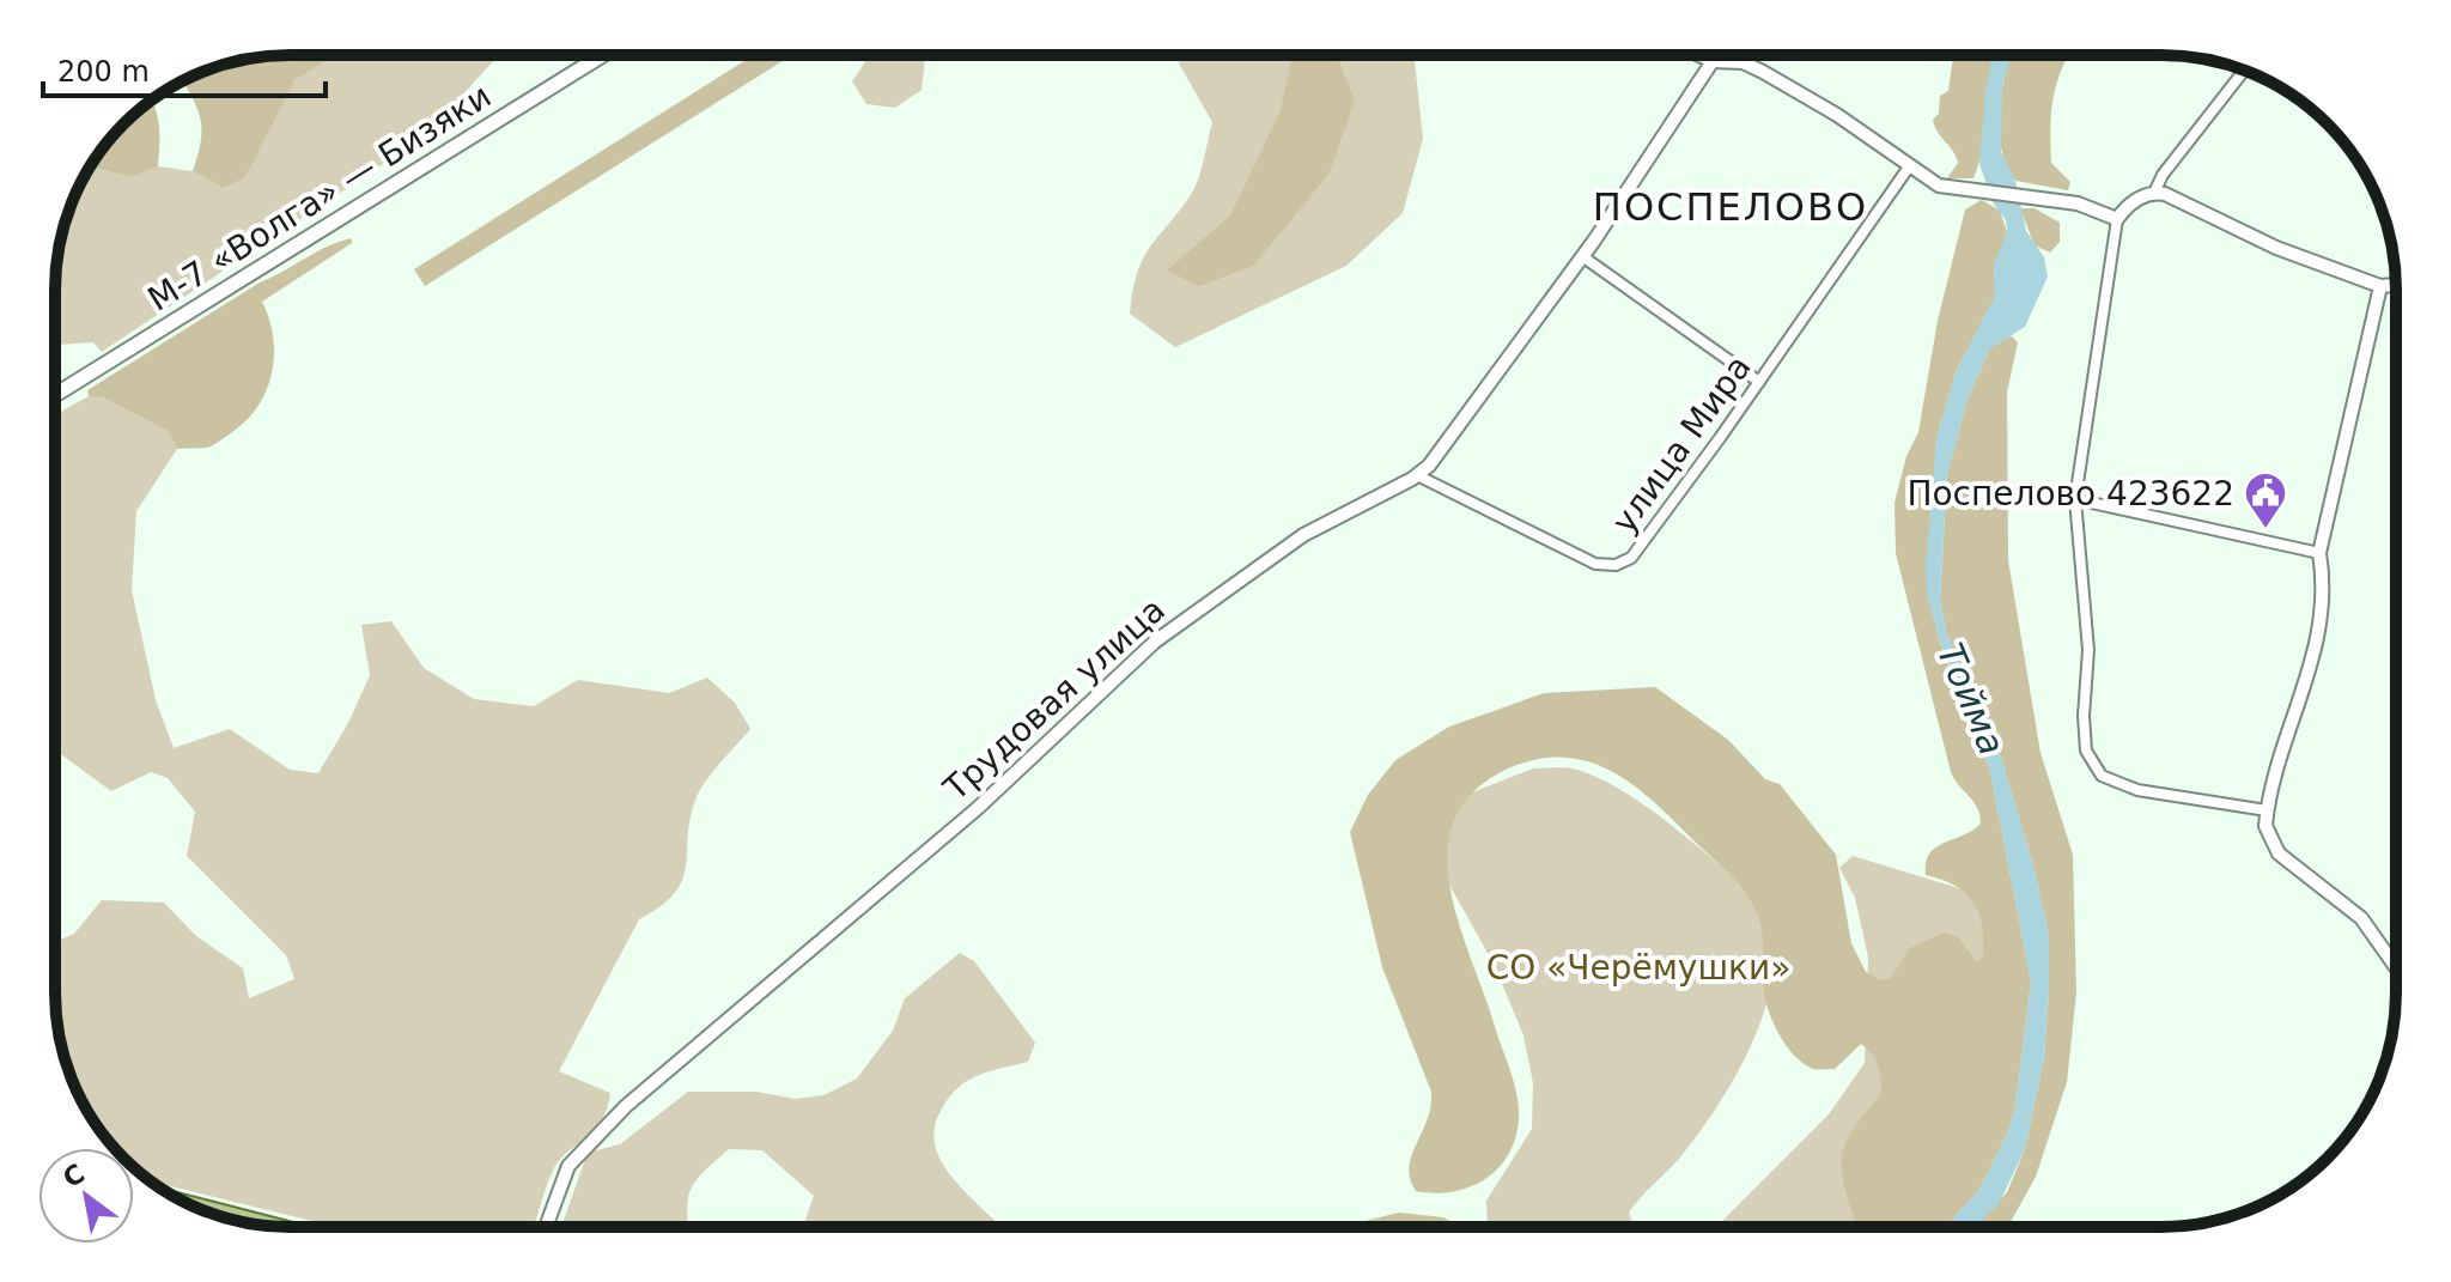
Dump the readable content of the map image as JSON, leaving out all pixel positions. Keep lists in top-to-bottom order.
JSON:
{
  "streets": {
    "main road": ["М-7 «Волга» — Бизяки"],
    "street": ["улица Мира", "Трудовая улица"]
  },
  "crossings": [
    ["улица Мира", "Трудовая улица"]
  ],
  "districts": ["ПОСПЕЛОВО"],
  "water": ["Тойма"],
  "parks": ["СО «Черёмушки»"],
  "places": {
    "public building": ["Поспелово 423622"]
  },
  "scale_bar": "200 m",
  "north": "top left"
}
